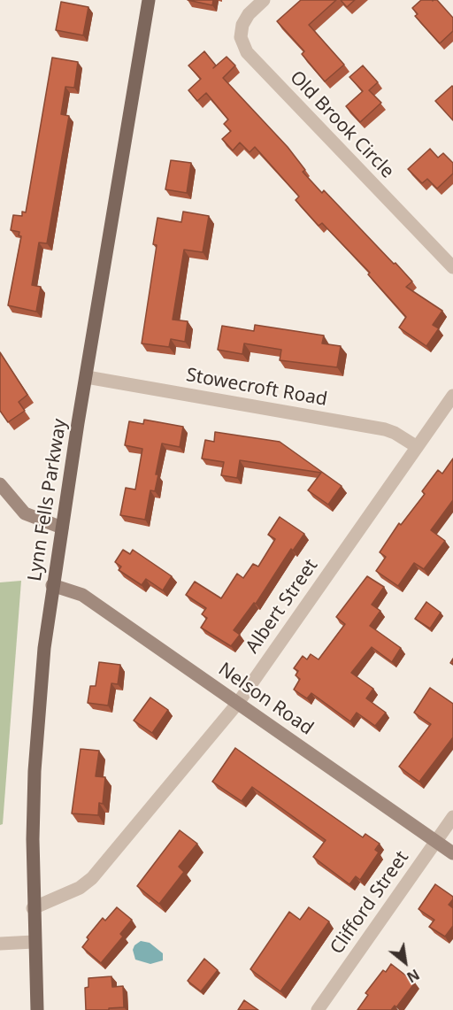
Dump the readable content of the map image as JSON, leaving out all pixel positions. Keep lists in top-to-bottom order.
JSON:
{
  "streets": {
    "main road": ["Lynn Fells Parkway"],
    "street": [
      "Old Brook Circle",
      "Stowecroft Road",
      "Albert Street",
      "Nelson Road",
      "Clifford Street"
    ]
  },
  "crossings": [
    ["Stowecroft Road", "Lynn Fells Parkway"],
    ["Stowecroft Road", "Albert Street"],
    ["Lynn Fells Parkway", "Albert Street"],
    ["Lynn Fells Parkway", "Nelson Road"],
    ["Albert Street", "Nelson Road"],
    ["Nelson Road", "Clifford Street"]
  ],
  "north": "bottom right"
}
